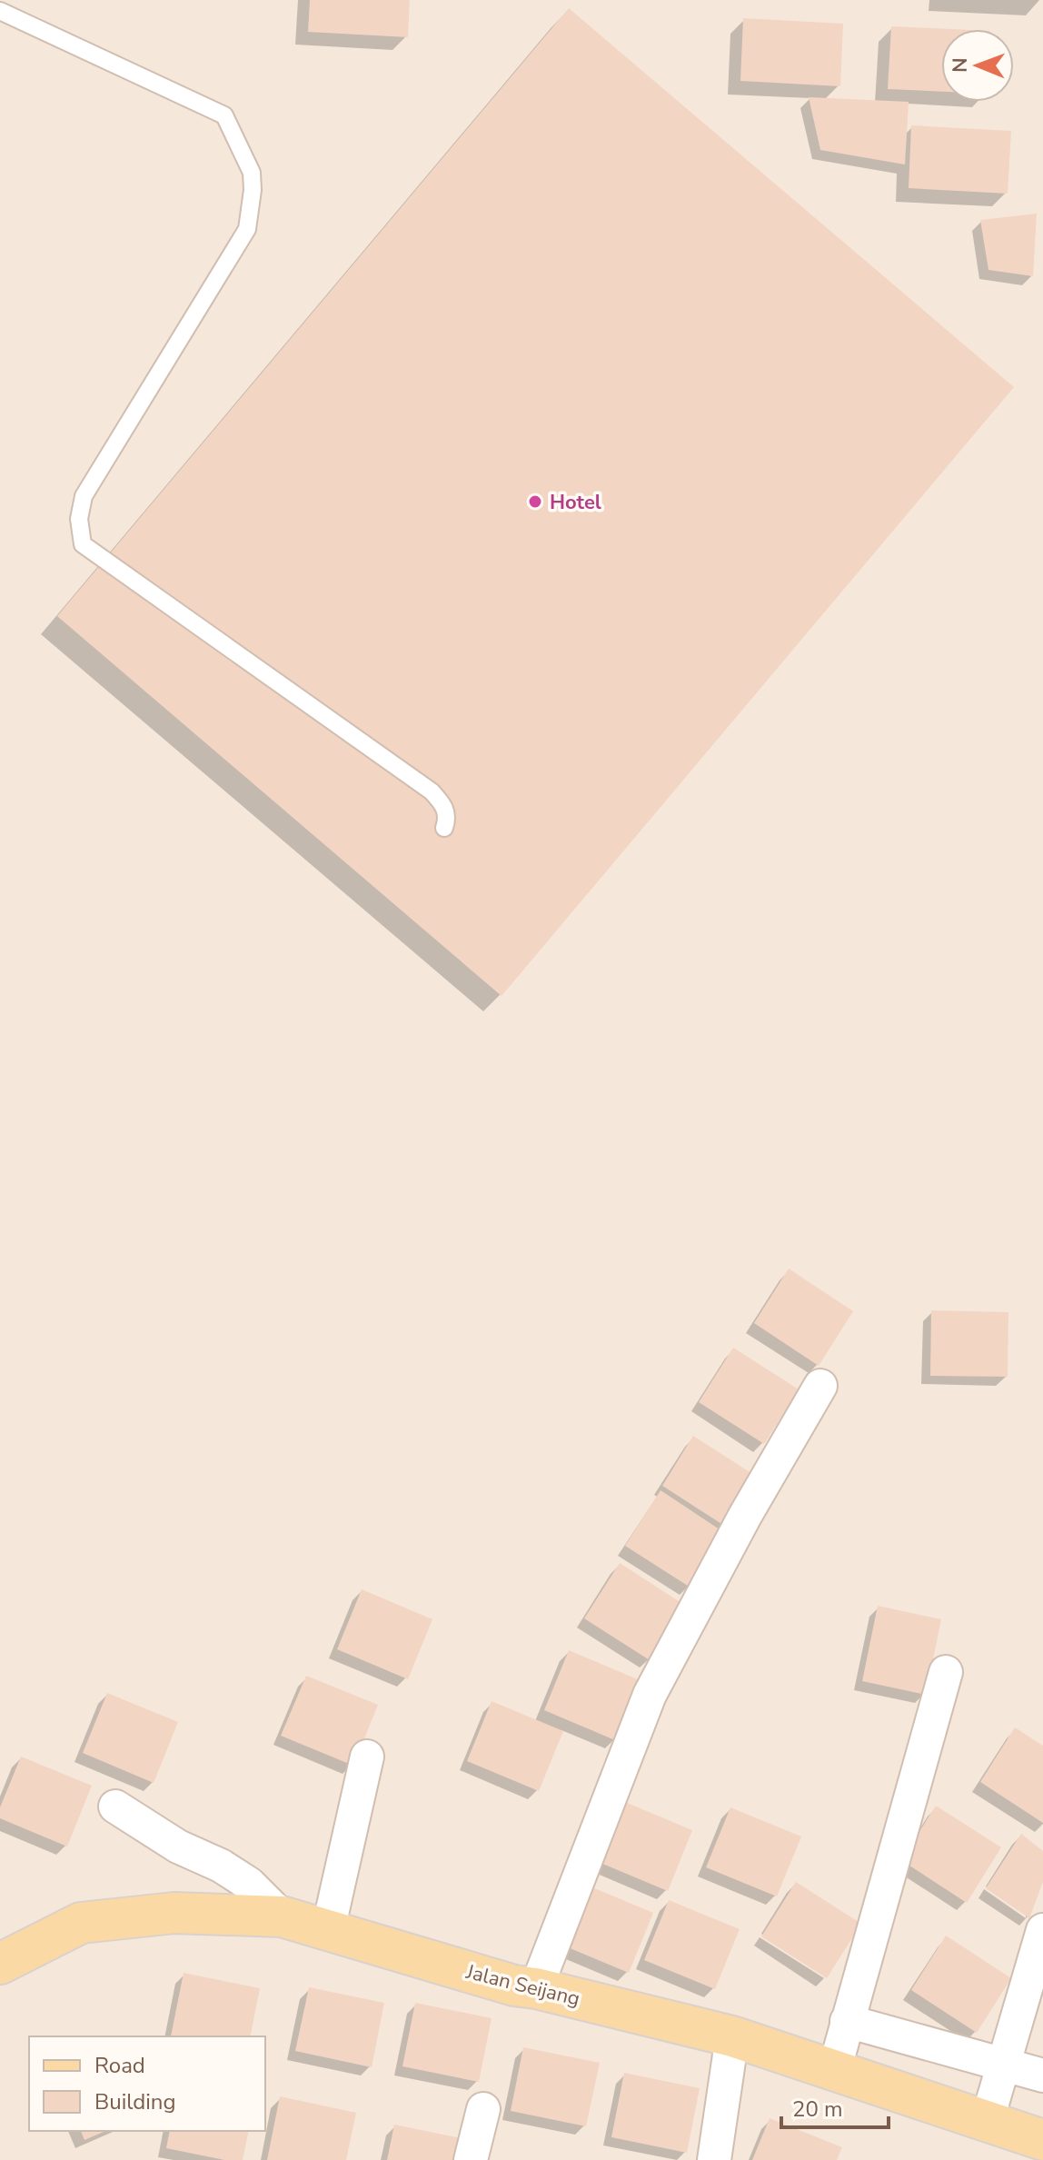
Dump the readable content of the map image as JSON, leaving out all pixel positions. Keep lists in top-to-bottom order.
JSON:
{
  "streets": {
    "main road": ["Jalan Seijang"]
  },
  "places": ["Hotel"],
  "legend": ["Road", "Building"],
  "scale_bar": "20 m",
  "north": "left"
}
